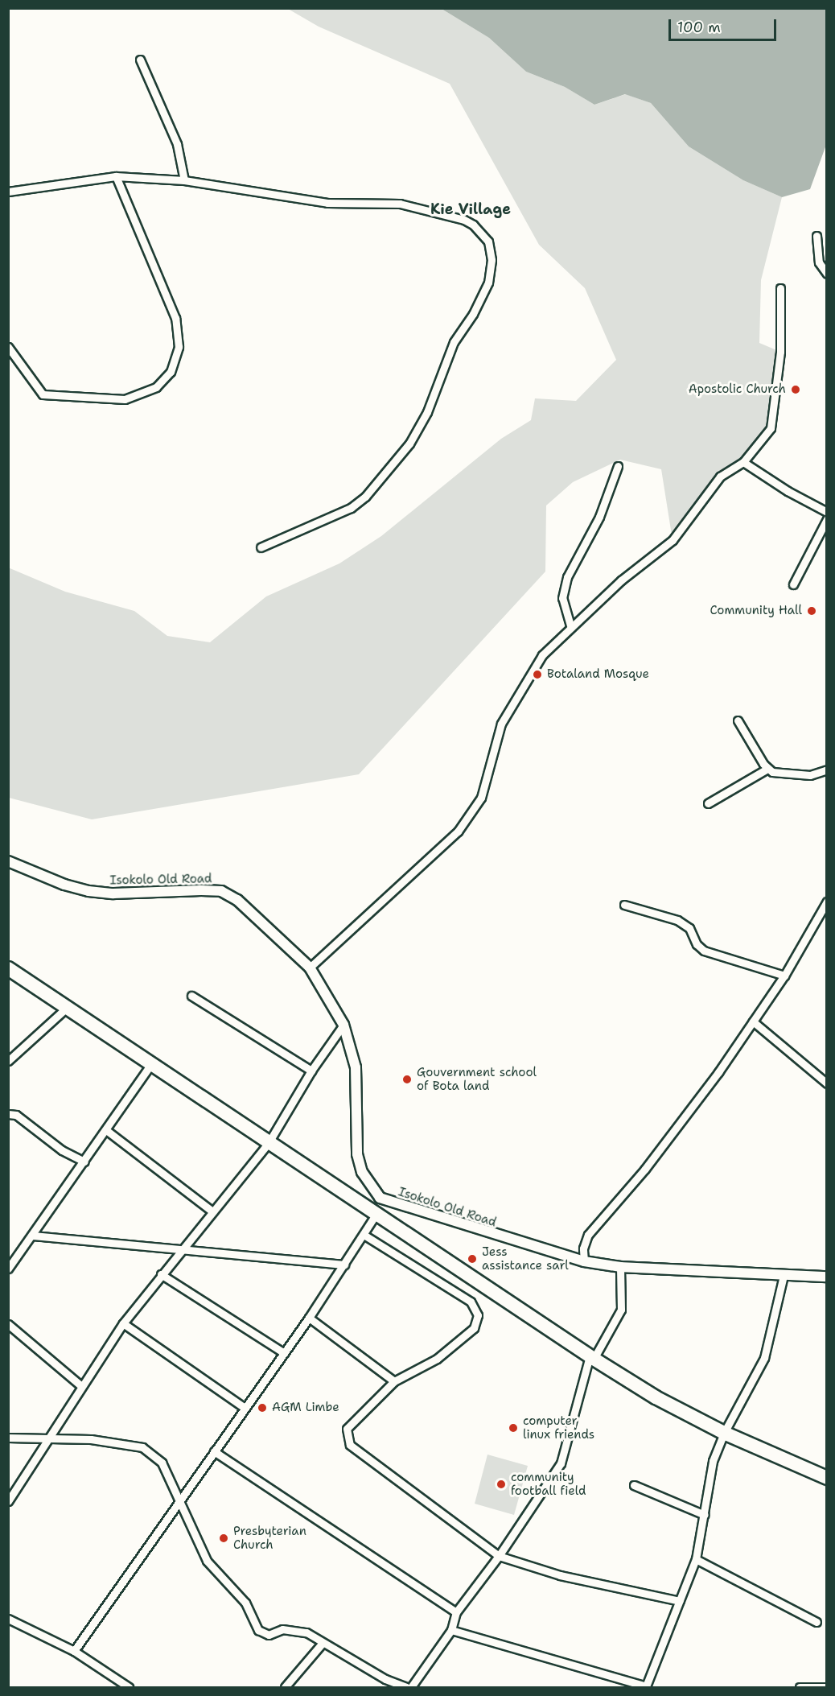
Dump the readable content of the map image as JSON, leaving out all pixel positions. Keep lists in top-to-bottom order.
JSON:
{
  "streets": {
    "street": ["Isokolo Old Road"]
  },
  "districts": ["Kie Village"],
  "places": [
    "Apostolic Church",
    "Community Hall",
    "Botaland Mosque",
    "Gouvernment school of Bota land",
    "Jess assistance sarl",
    "AGM Limbe",
    "computer linux friends",
    "community football field",
    "Presbyterian Church"
  ],
  "scale_bar": "100 m"
}
